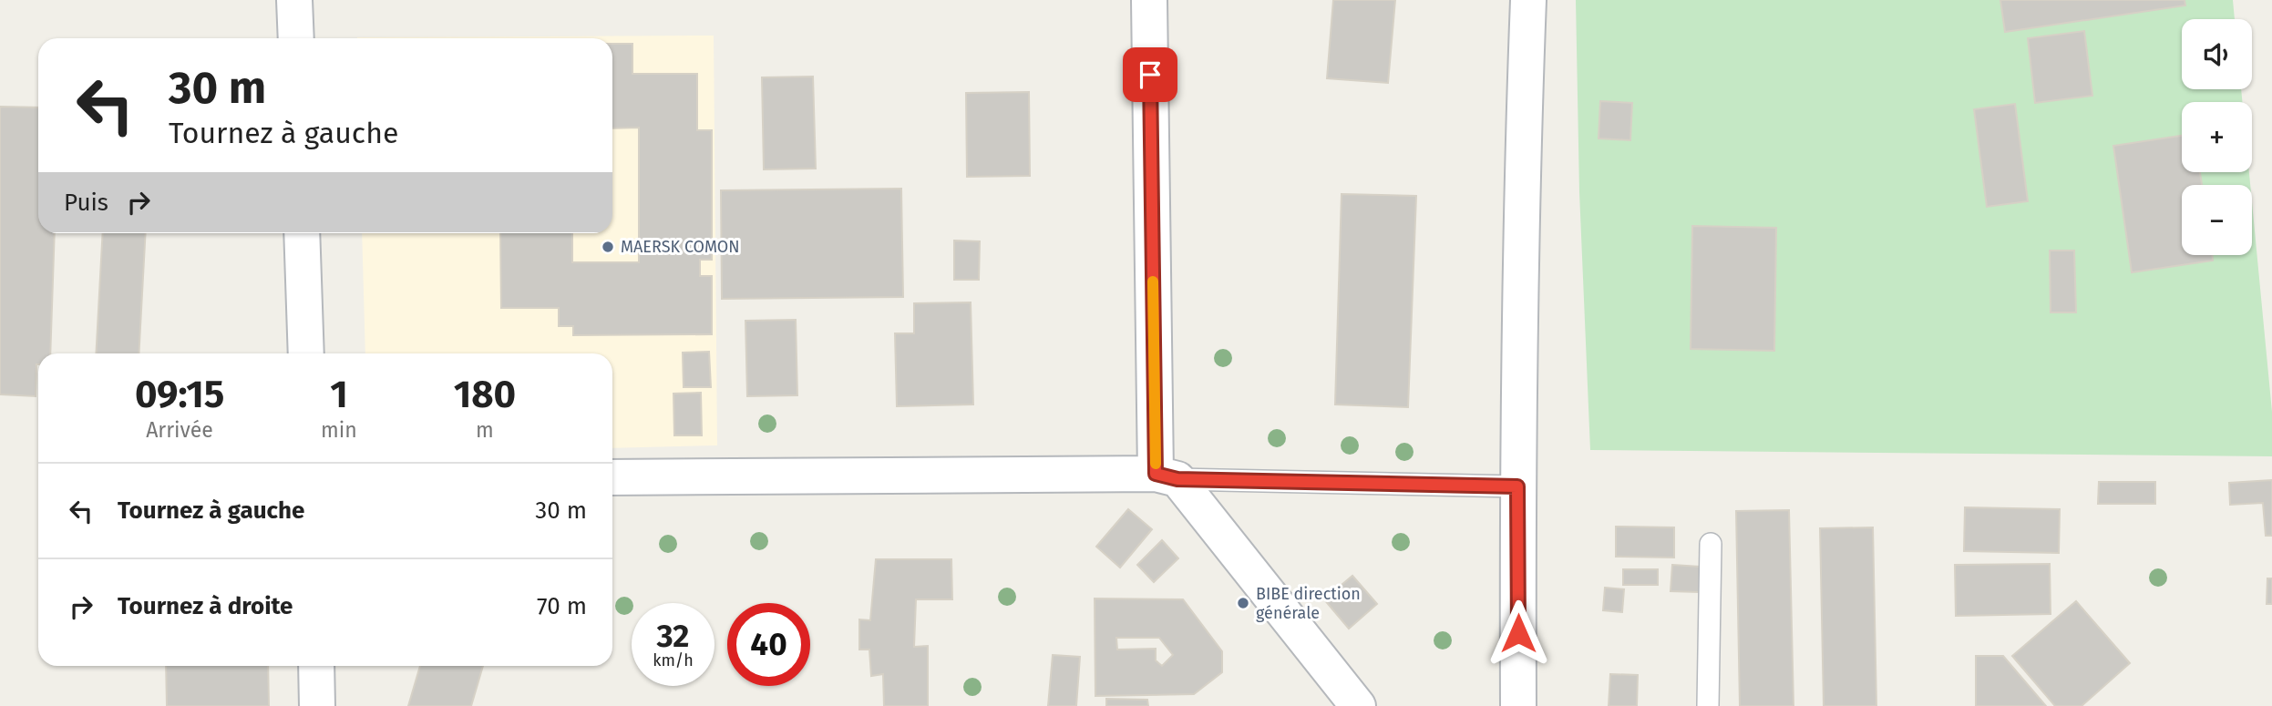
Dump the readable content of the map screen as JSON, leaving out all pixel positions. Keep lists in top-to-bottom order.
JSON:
{
  "places": ["MAERSK COMON", "BIBE direction générale"],
  "page": {
    "map_buttons": ["+", "−"],
    "turn": ["30 m", "Tournez à gauche"],
    "then": "Puis",
    "eta": [
      "09:15",
      "Arrivée",
      "1",
      "min",
      "180",
      "m"
    ],
    "list": [
      {
        "name": "Tournez à gauche",
        "value": "30 m"
      },
      {
        "name": "Tournez à droite",
        "value": "70 m"
      }
    ],
    "speed": "32 km/h",
    "limit": "40"
  }
}
